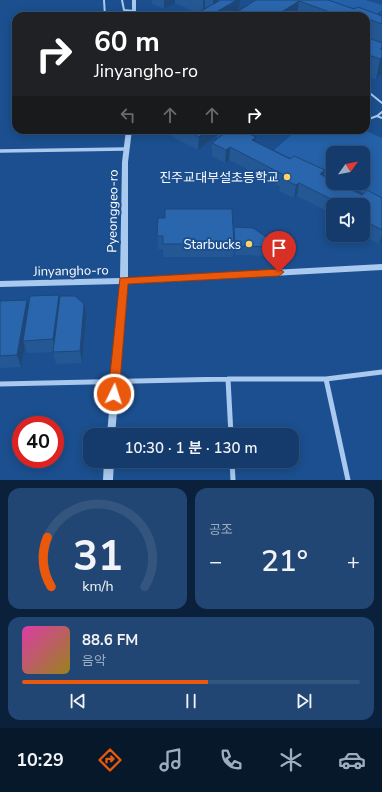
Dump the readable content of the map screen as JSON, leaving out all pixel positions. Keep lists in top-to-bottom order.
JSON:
{
  "streets": {
    "street": ["Pyeonggeo-ro", "Jinyangho-ro"]
  },
  "crossings": [
    ["Pyeonggeo-ro", "Jinyangho-ro"]
  ],
  "places": ["진주교대부설초등학교", "Starbucks"],
  "north": "top right",
  "page": {
    "turn": ["60 m", "Jinyangho-ro"],
    "limit": "40",
    "trip": "10:30 · 1 분 · 130 m",
    "tile": "공조",
    "heat": ["−", "21°", "+"],
    "song": ["88.6 FM", "음악"],
    "tabs": "10:29",
    "gauge": ["31", "km/h"]
  }
}
